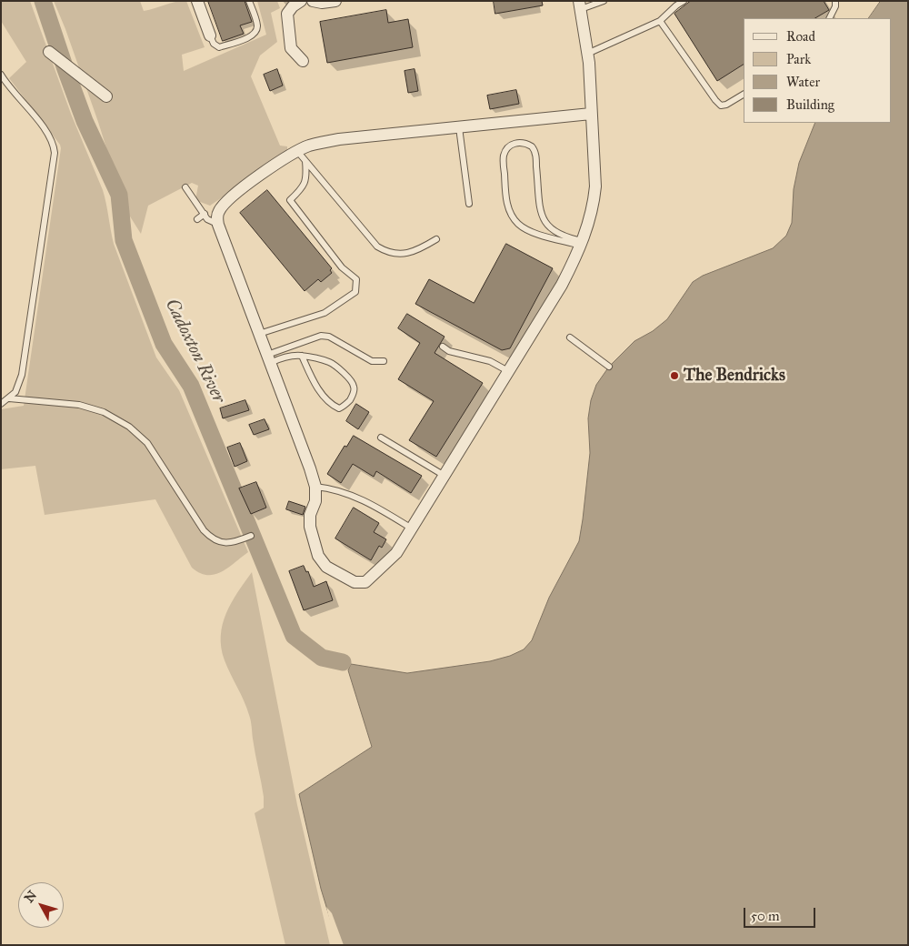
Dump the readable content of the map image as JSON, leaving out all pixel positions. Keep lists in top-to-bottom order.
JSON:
{
  "water": ["Cadoxton River"],
  "places": ["The Bendricks"],
  "legend": [
    "Road",
    "Park",
    "Water",
    "Building"
  ],
  "scale_bar": "50 m",
  "north": "top left"
}
